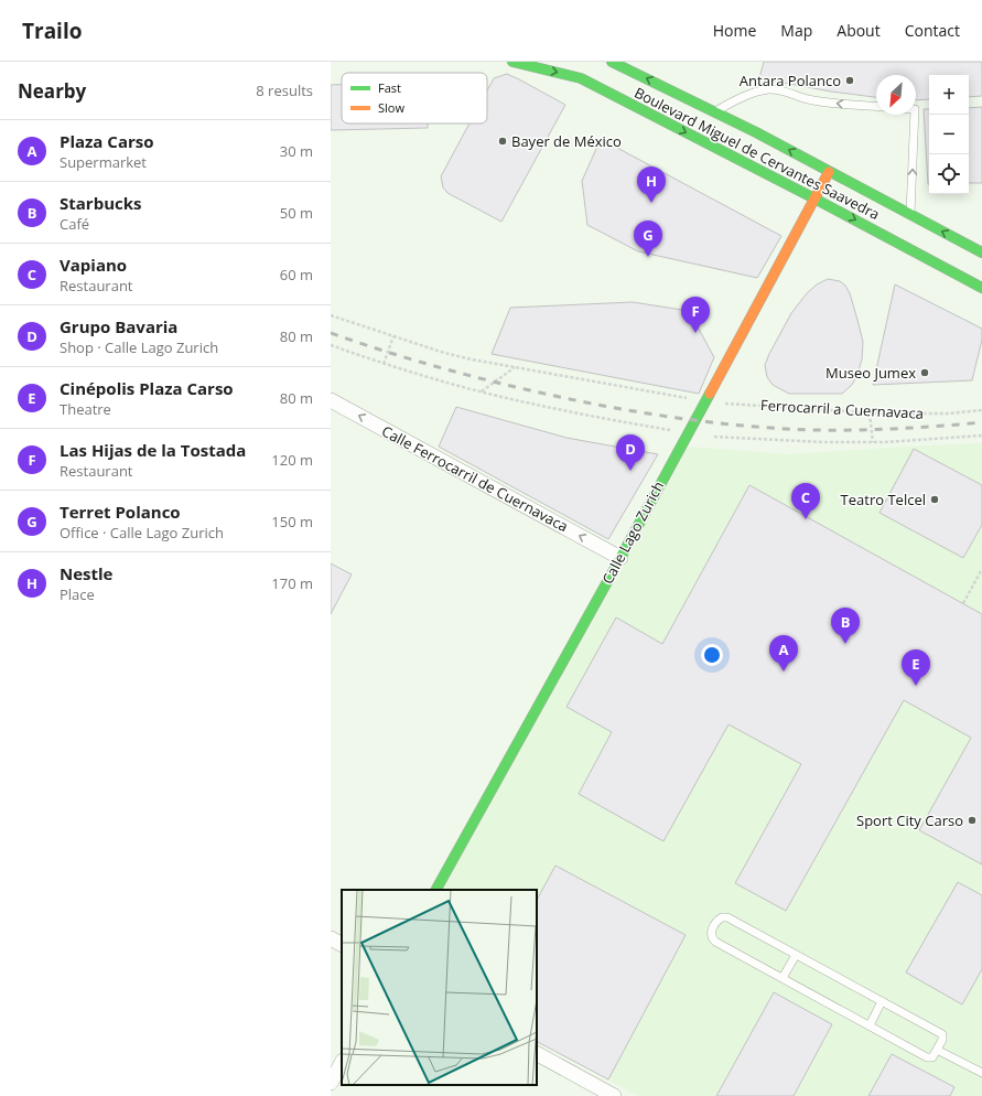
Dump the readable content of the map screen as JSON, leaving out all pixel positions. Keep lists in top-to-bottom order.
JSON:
{
  "streets": {
    "main road": ["Boulevard Miguel de Cervantes Saavedra", "Calle Lago Zurich"],
    "street": ["Calle Ferrocarril de Cuernavaca"],
    "path": ["Ferrocarril a Cuernavaca"]
  },
  "crossings": [
    ["Boulevard Miguel de Cervantes Saavedra", "Calle Lago Zurich"],
    ["Calle Ferrocarril de Cuernavaca", "Calle Lago Zurich"]
  ],
  "one_way": ["Calle Ferrocarril de Cuernavaca"],
  "places": [
    "Antara Polanco",
    "Bayer de México",
    "Museo Jumex",
    "Teatro Telcel",
    "Sport City Carso"
  ],
  "legend": ["Fast", "Slow"],
  "north": "bottom left",
  "page": {
    "header": "Trailo",
    "nav": [
      "Home",
      "Map",
      "About",
      "Contact"
    ],
    "heading": ["Nearby", "8 results"],
    "map_buttons": ["+", "−"],
    "list": [
      {
        "mark": "A",
        "name": "Plaza Carso",
        "note": "Supermarket",
        "value": "30 m"
      },
      {
        "mark": "B",
        "name": "Starbucks",
        "note": "Café",
        "value": "50 m"
      },
      {
        "mark": "C",
        "name": "Vapiano",
        "note": "Restaurant",
        "value": "60 m"
      },
      {
        "mark": "D",
        "name": "Grupo Bavaria",
        "note": "Shop · Calle Lago Zurich",
        "value": "80 m"
      },
      {
        "mark": "E",
        "name": "Cinépolis Plaza Carso",
        "note": "Theatre",
        "value": "80 m"
      },
      {
        "mark": "F",
        "name": "Las Hijas de la Tostada",
        "note": "Restaurant",
        "value": "120 m"
      },
      {
        "mark": "G",
        "name": "Terret Polanco",
        "note": "Office · Calle Lago Zurich",
        "value": "150 m"
      },
      {
        "mark": "H",
        "name": "Nestle",
        "note": "Place",
        "value": "170 m"
      }
    ],
    "pins": [
      "H",
      "G",
      "F",
      "D",
      "C",
      "B",
      "A",
      "E"
    ]
  }
}
